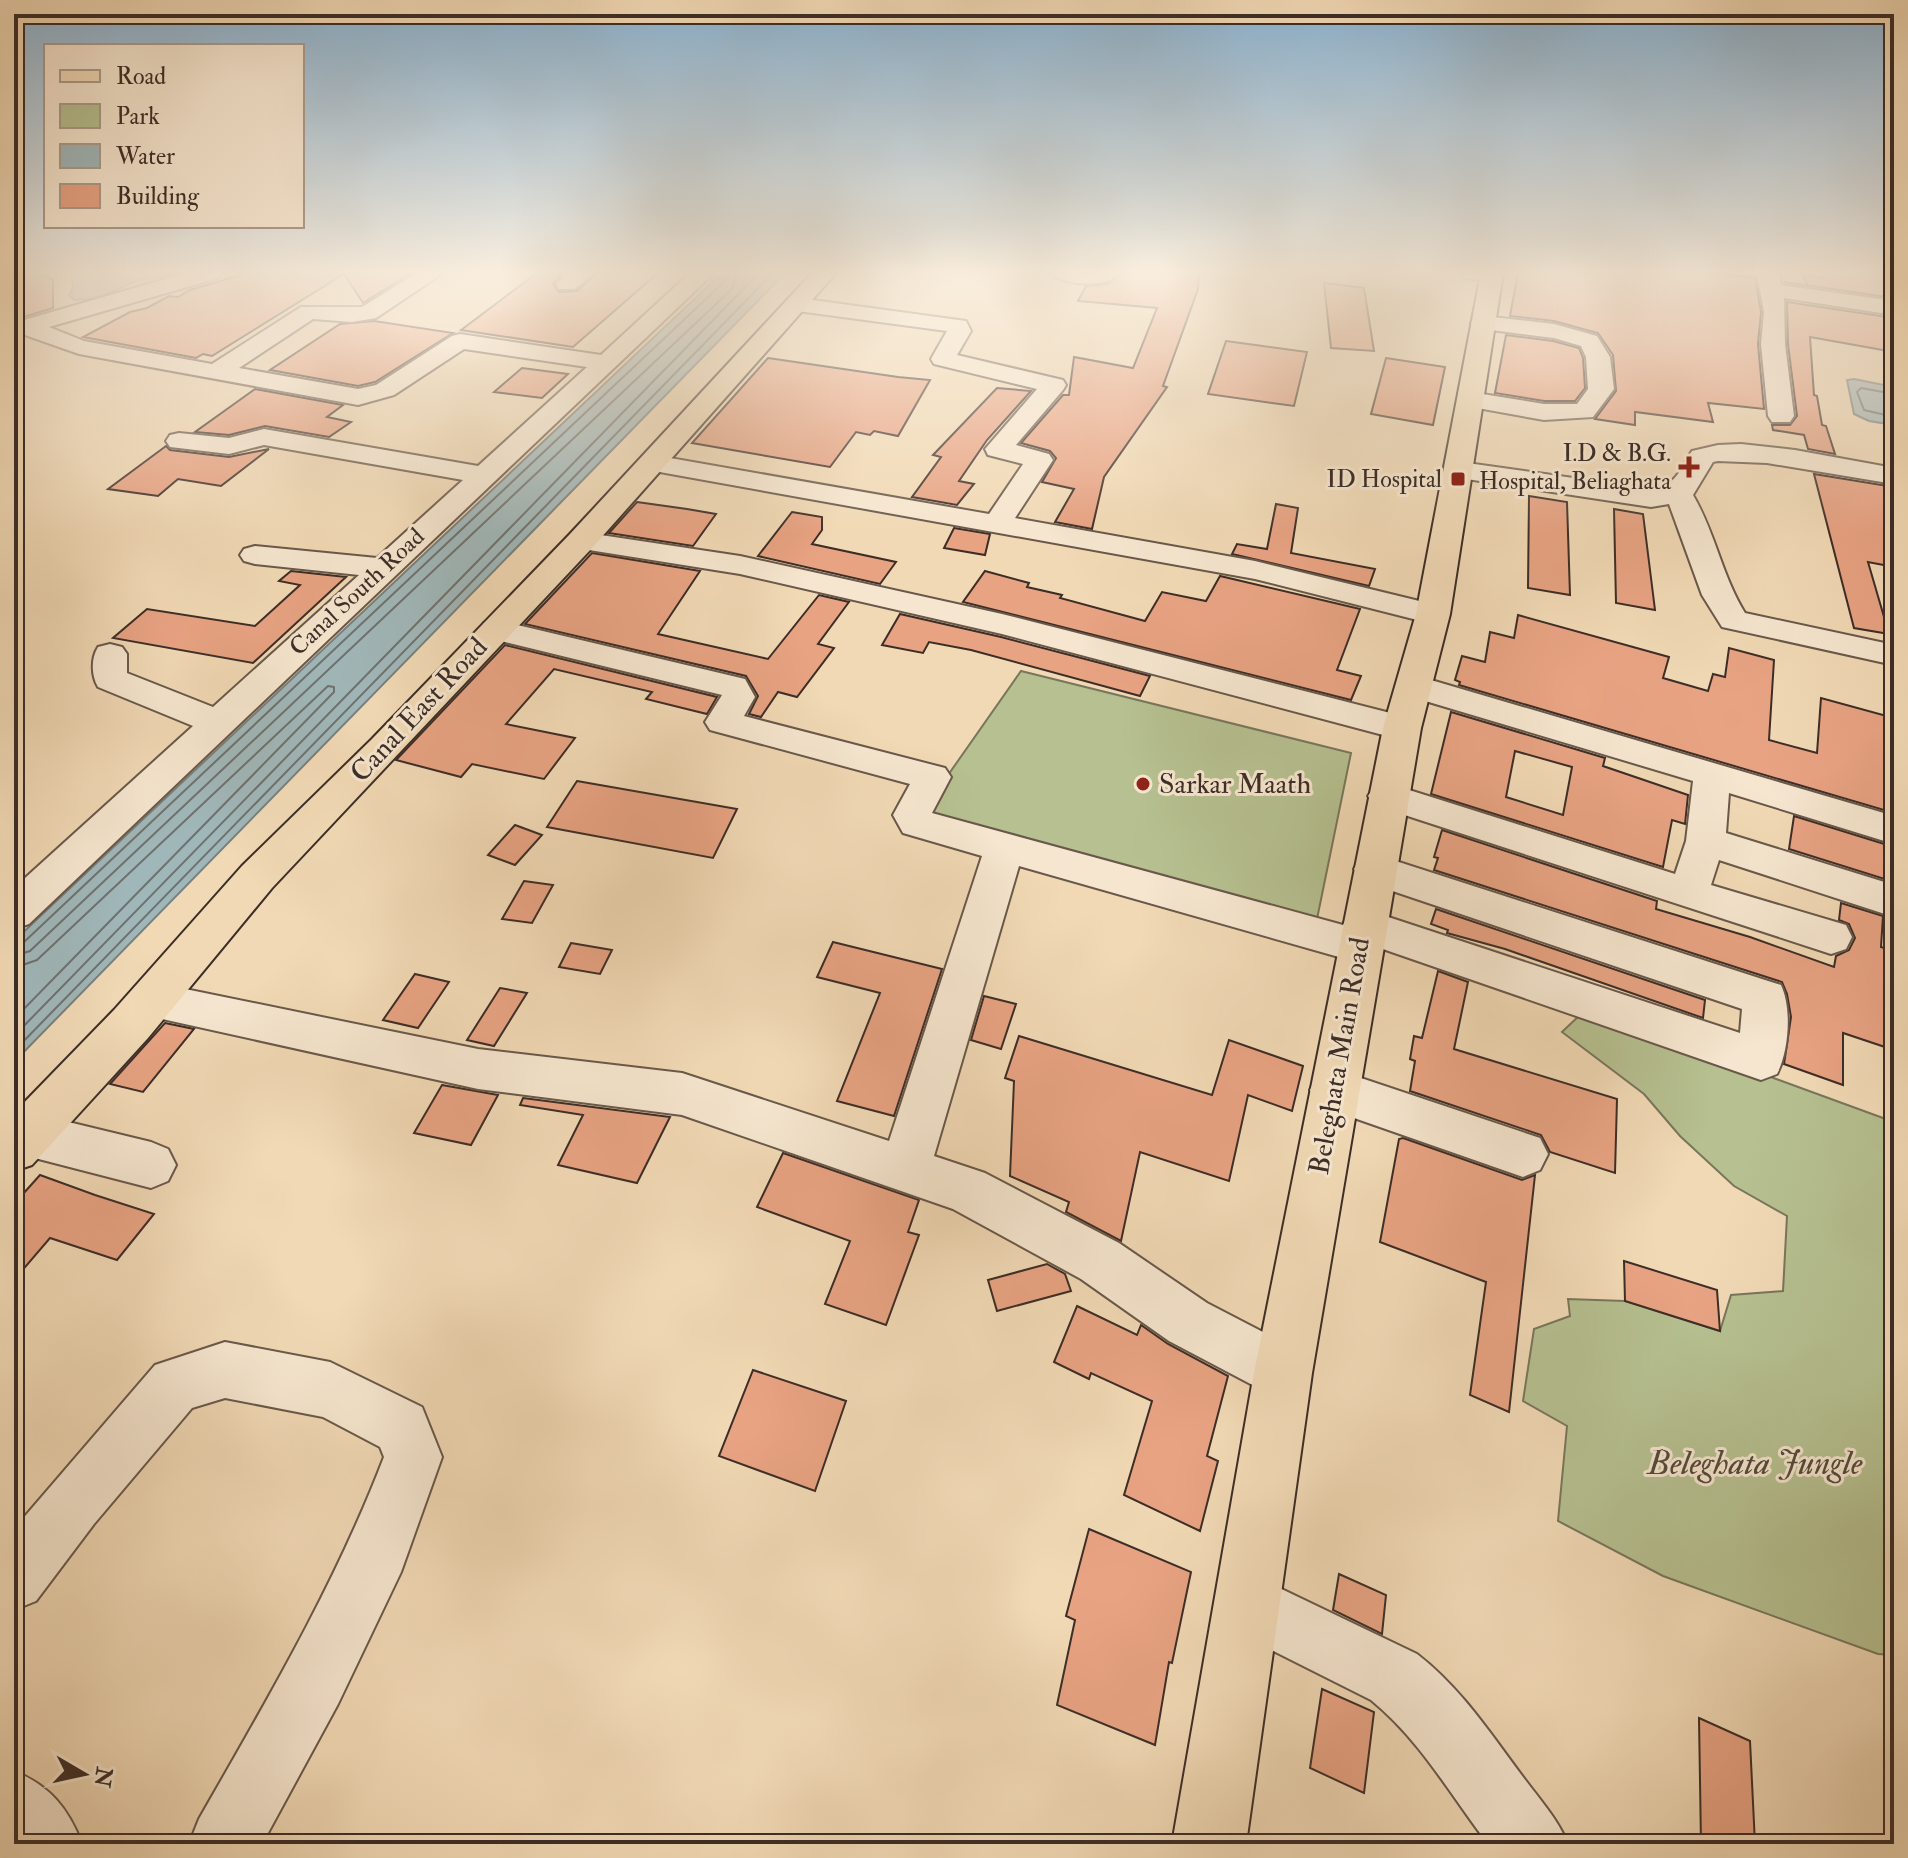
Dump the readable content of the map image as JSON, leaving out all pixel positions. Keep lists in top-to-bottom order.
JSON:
{
  "streets": {
    "main road": ["Canal East Road", "Beleghata Main Road"],
    "street": ["Canal South Road"]
  },
  "parks": ["Beleghata Jungle"],
  "places": {
    "health": ["I.D & B.G. Hospital, Beliaghata"],
    "transit": ["ID Hospital"],
    "other": ["Sarkar Maath"]
  },
  "legend": [
    "Road",
    "Park",
    "Water",
    "Building"
  ],
  "north": "right"
}
